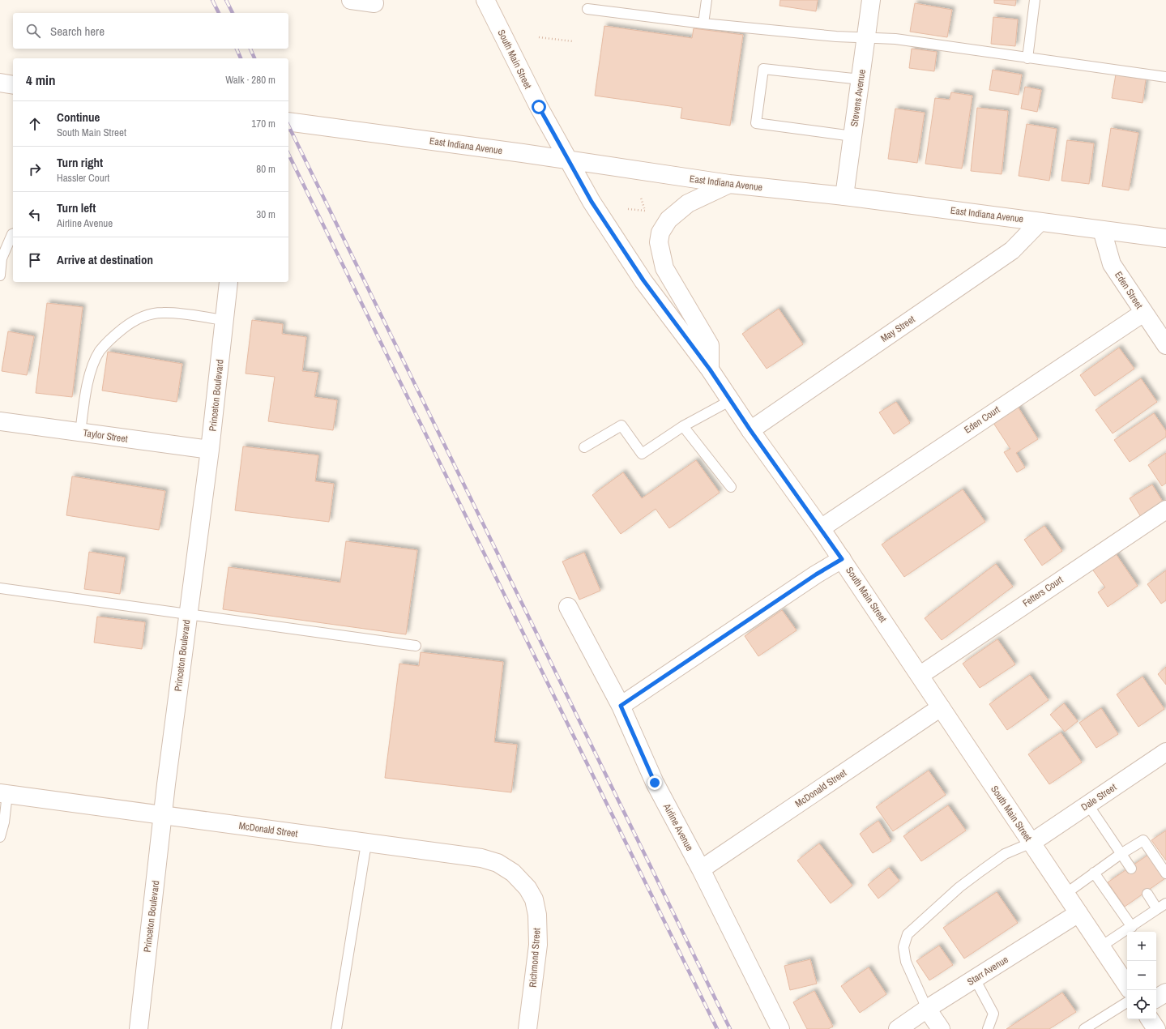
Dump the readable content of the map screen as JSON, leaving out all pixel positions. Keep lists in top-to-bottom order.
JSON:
{
  "streets": {
    "street": [
      "South Main Street",
      "Stevens Avenue",
      "East Indiana Avenue",
      "Eden Street",
      "May Street",
      "Princeton Boulevard",
      "Eden Court",
      "Taylor Street",
      "Fetters Court",
      "McDonald Street",
      "Dale Street",
      "Airline Avenue",
      "Richmond Street",
      "Starr Avenue"
    ]
  },
  "crossings": [
    ["South Main Street", "East Indiana Avenue"],
    ["South Main Street", "May Street"],
    ["South Main Street", "Eden Court"],
    ["South Main Street", "Fetters Court"],
    ["South Main Street", "McDonald Street"],
    ["South Main Street", "Dale Street"],
    ["South Main Street", "Starr Avenue"],
    ["Stevens Avenue", "East Indiana Avenue"],
    ["East Indiana Avenue", "Eden Street"],
    ["East Indiana Avenue", "May Street"],
    ["Eden Street", "Eden Court"],
    ["Princeton Boulevard", "Taylor Street"],
    ["Princeton Boulevard", "McDonald Street"],
    ["McDonald Street", "Airline Avenue"],
    ["McDonald Street", "Richmond Street"]
  ],
  "page": {
    "search": "Search here",
    "heading": ["4 min", "Walk · 280 m"],
    "list": [
      ["Continue", "South Main Street", "170 m"],
      ["Turn right", "Hassler Court", "80 m"],
      ["Turn left", "Airline Avenue", "30 m"],
      "Arrive at destination"
    ],
    "map_buttons": ["+", "−"]
  }
}
